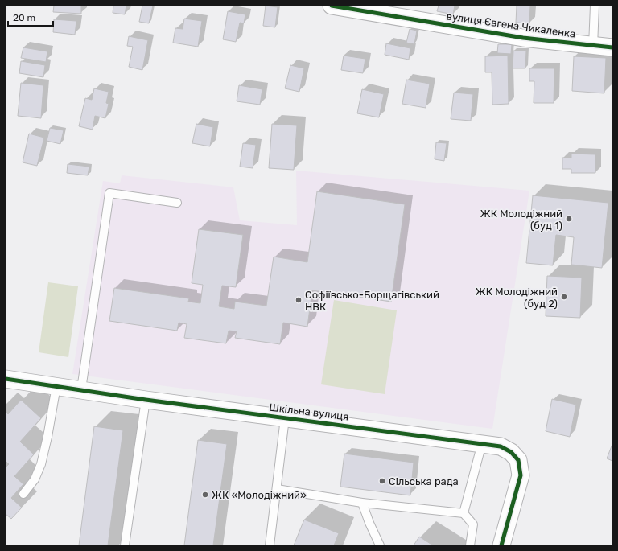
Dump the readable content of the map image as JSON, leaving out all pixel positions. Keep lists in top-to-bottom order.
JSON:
{
  "streets": {
    "street": ["вулиця Євгена Чикаленка", "Шкільна вулиця"]
  },
  "places": [
    "ЖК Молодіжний (буд 1)",
    "ЖК Молодіжний (буд 2)",
    "Софіївсько-Борщагівський НВК",
    "Сільська рада",
    "ЖК «Молодіжний»"
  ],
  "scale_bar": "20 m"
}
